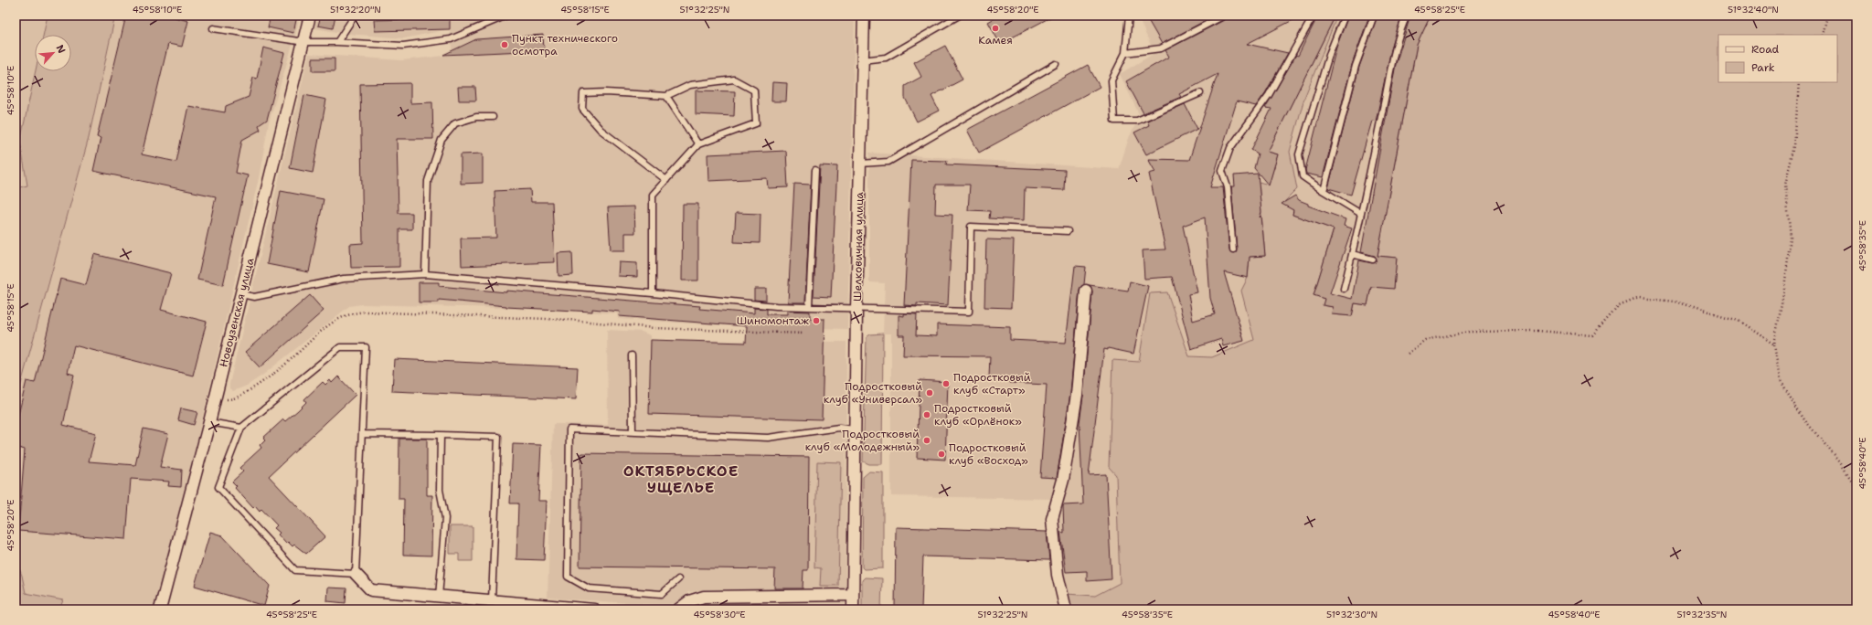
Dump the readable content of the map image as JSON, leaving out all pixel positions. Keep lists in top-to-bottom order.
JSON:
{
  "streets": {
    "street": ["Шелковичная улица", "Новоузенская улица"]
  },
  "districts": ["ОКТЯБРЬСКОЕ УЩЕЛЬЕ"],
  "places": [
    "Камея",
    "Пункт технического осмотра",
    "Шиномонтаж",
    "Подростковый клуб «Старт»",
    "Подростковый клуб «Универсал»",
    "Подростковый клуб «Орлёнок»",
    "Подростковый клуб «Молодежный»",
    "Подростковый клуб «Восход»"
  ],
  "legend": ["Road", "Park"],
  "north": "top right",
  "coordinates": [
    "45°58'10\"E",
    "51°32'20\"N",
    "45°58'15\"E",
    "51°32'25\"N",
    "45°58'20\"E",
    "45°58'25\"E",
    "51°32'40\"N",
    "45°58'35\"E",
    "45°58'40\"E",
    "45°58'30\"E",
    "51°32'30\"N",
    "51°32'35\"N"
  ]
}
